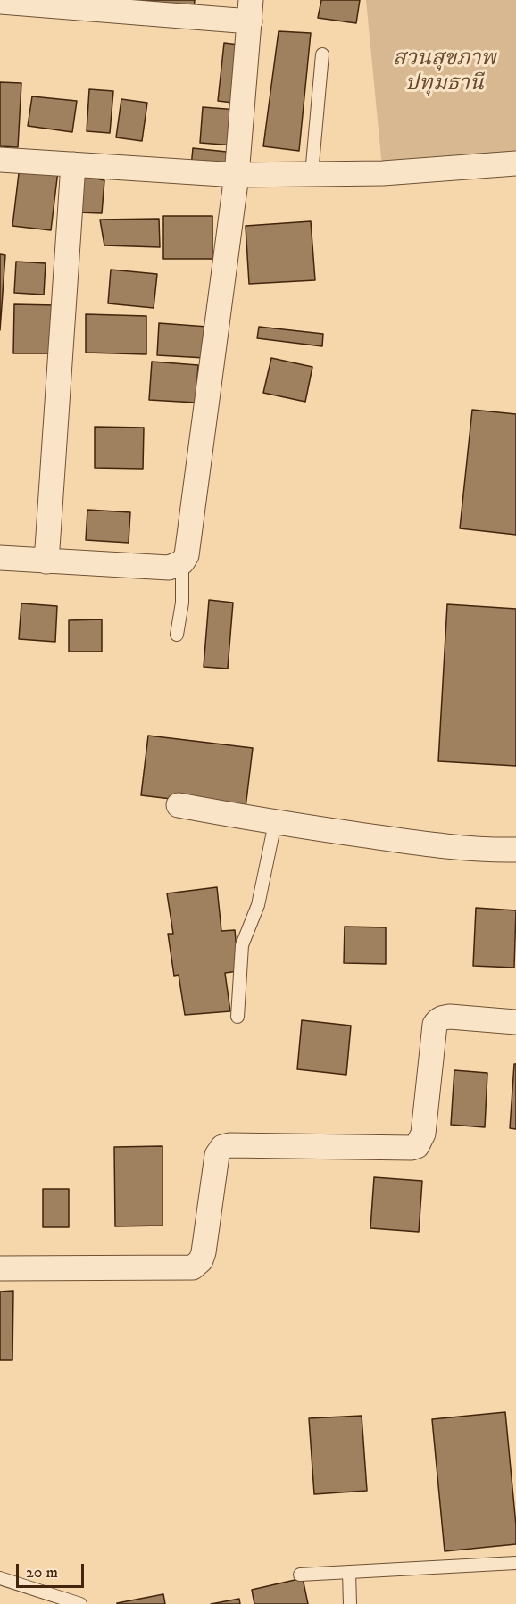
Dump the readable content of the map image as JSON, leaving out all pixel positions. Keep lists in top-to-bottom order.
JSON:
{
  "parks": ["สวนสุขภาพ ปทุมธานี"],
  "scale_bar": "20 m"
}
